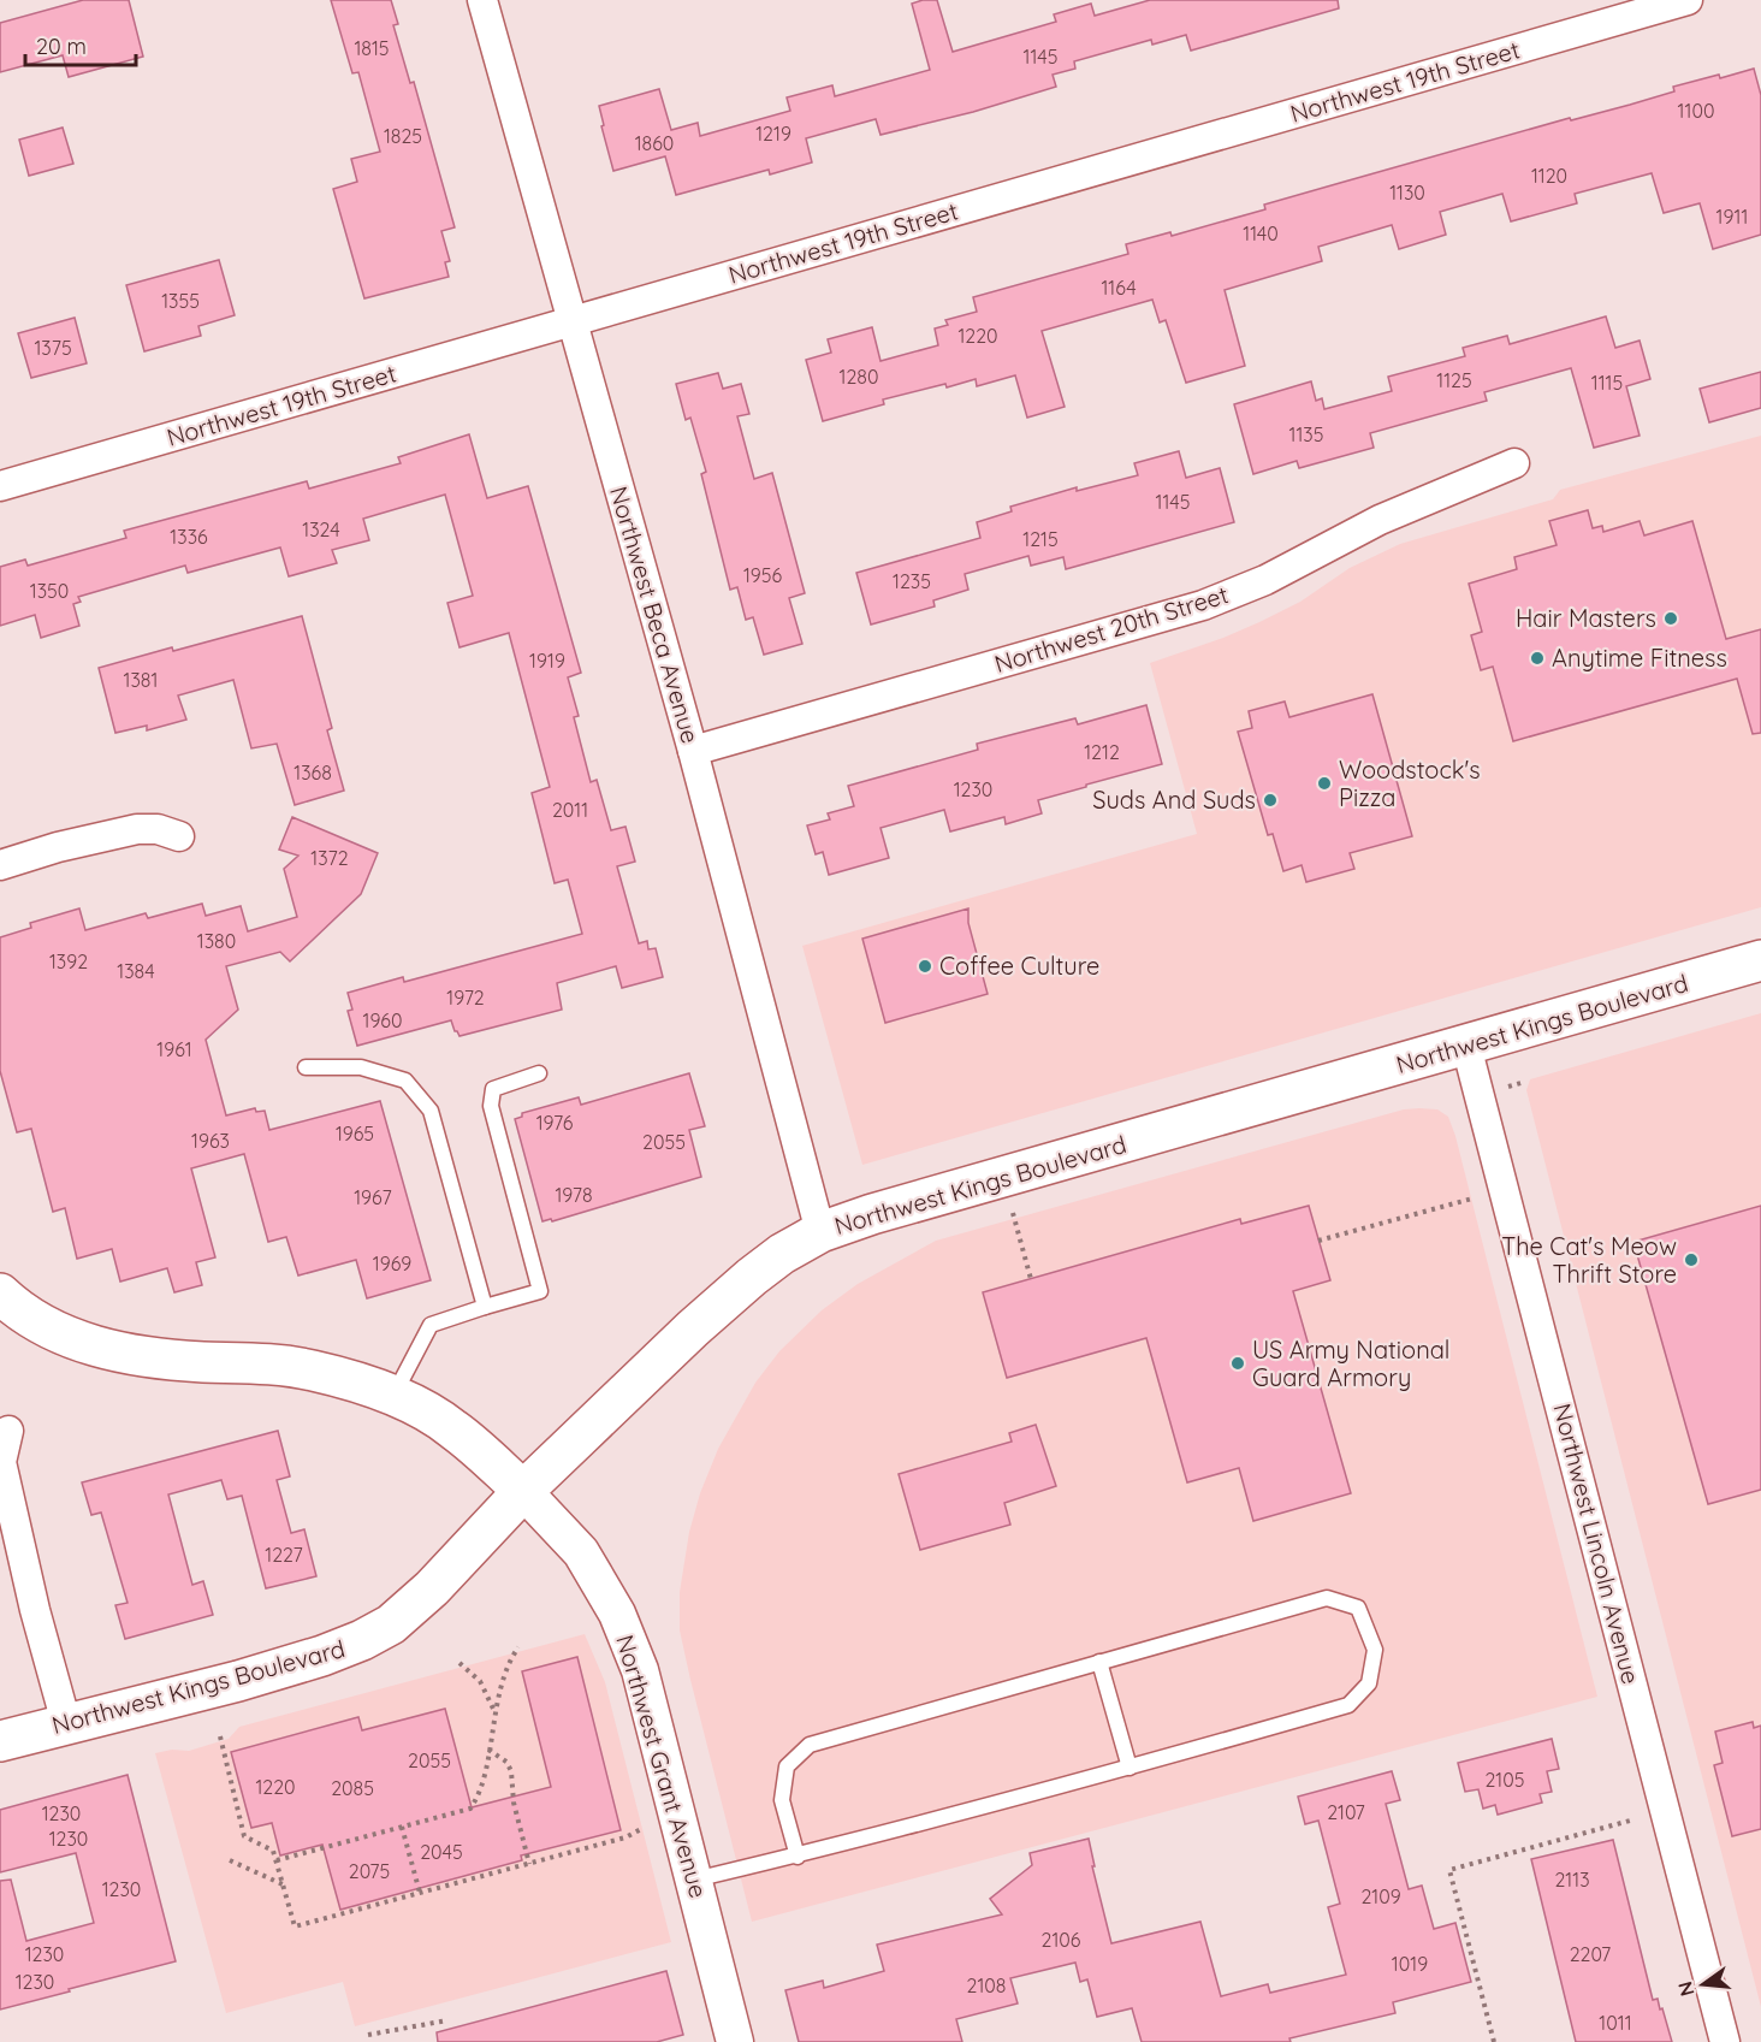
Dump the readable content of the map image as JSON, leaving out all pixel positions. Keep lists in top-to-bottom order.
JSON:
{
  "streets": {
    "main road": ["Northwest Kings Boulevard", "Northwest Grant Avenue"],
    "street": [
      "Northwest 19th Street",
      "Northwest Beca Avenue",
      "Northwest 20th Street",
      "Northwest Lincoln Avenue"
    ]
  },
  "crossings": [
    ["Northwest 19th Street", "Northwest Beca Avenue"],
    ["Northwest Beca Avenue", "Northwest 20th Street"],
    ["Northwest Beca Avenue", "Northwest Kings Boulevard"],
    ["Northwest Kings Boulevard", "Northwest Lincoln Avenue"],
    ["Northwest Kings Boulevard", "Northwest Grant Avenue"]
  ],
  "places": [
    "Hair Masters",
    "Anytime Fitness",
    "Woodstock's Pizza",
    "Suds And Suds",
    "Coffee Culture",
    "The Cat's Meow Thrift Store",
    "US Army National Guard Armory"
  ],
  "house_numbers": [
    "1815",
    "1145",
    "1100",
    "1219",
    "1825",
    "1860",
    "1120",
    "1130",
    "1911",
    "1140",
    "1164",
    "1355",
    "1220",
    "1375",
    "1280",
    "1125",
    "1115",
    "1135",
    "1145",
    "1324",
    "1336",
    "1215",
    "1956",
    "1235",
    "1350",
    "1919",
    "1381",
    "1212",
    "1368",
    "1230",
    "2011",
    "1372",
    "1380",
    "1392",
    "1384",
    "1972",
    "1960",
    "1961",
    "1976",
    "1965",
    "1963",
    "2055",
    "1978",
    "1967",
    "1969",
    "1227",
    "2055",
    "2105",
    "1220",
    "2085",
    "2107",
    "1230",
    "1230",
    "2045",
    "2075",
    "2113",
    "1230",
    "2109",
    "2106",
    "1230",
    "2207",
    "1019",
    "1230",
    "2108",
    "1011"
  ],
  "scale_bar": "20 m",
  "north": "left"
}
